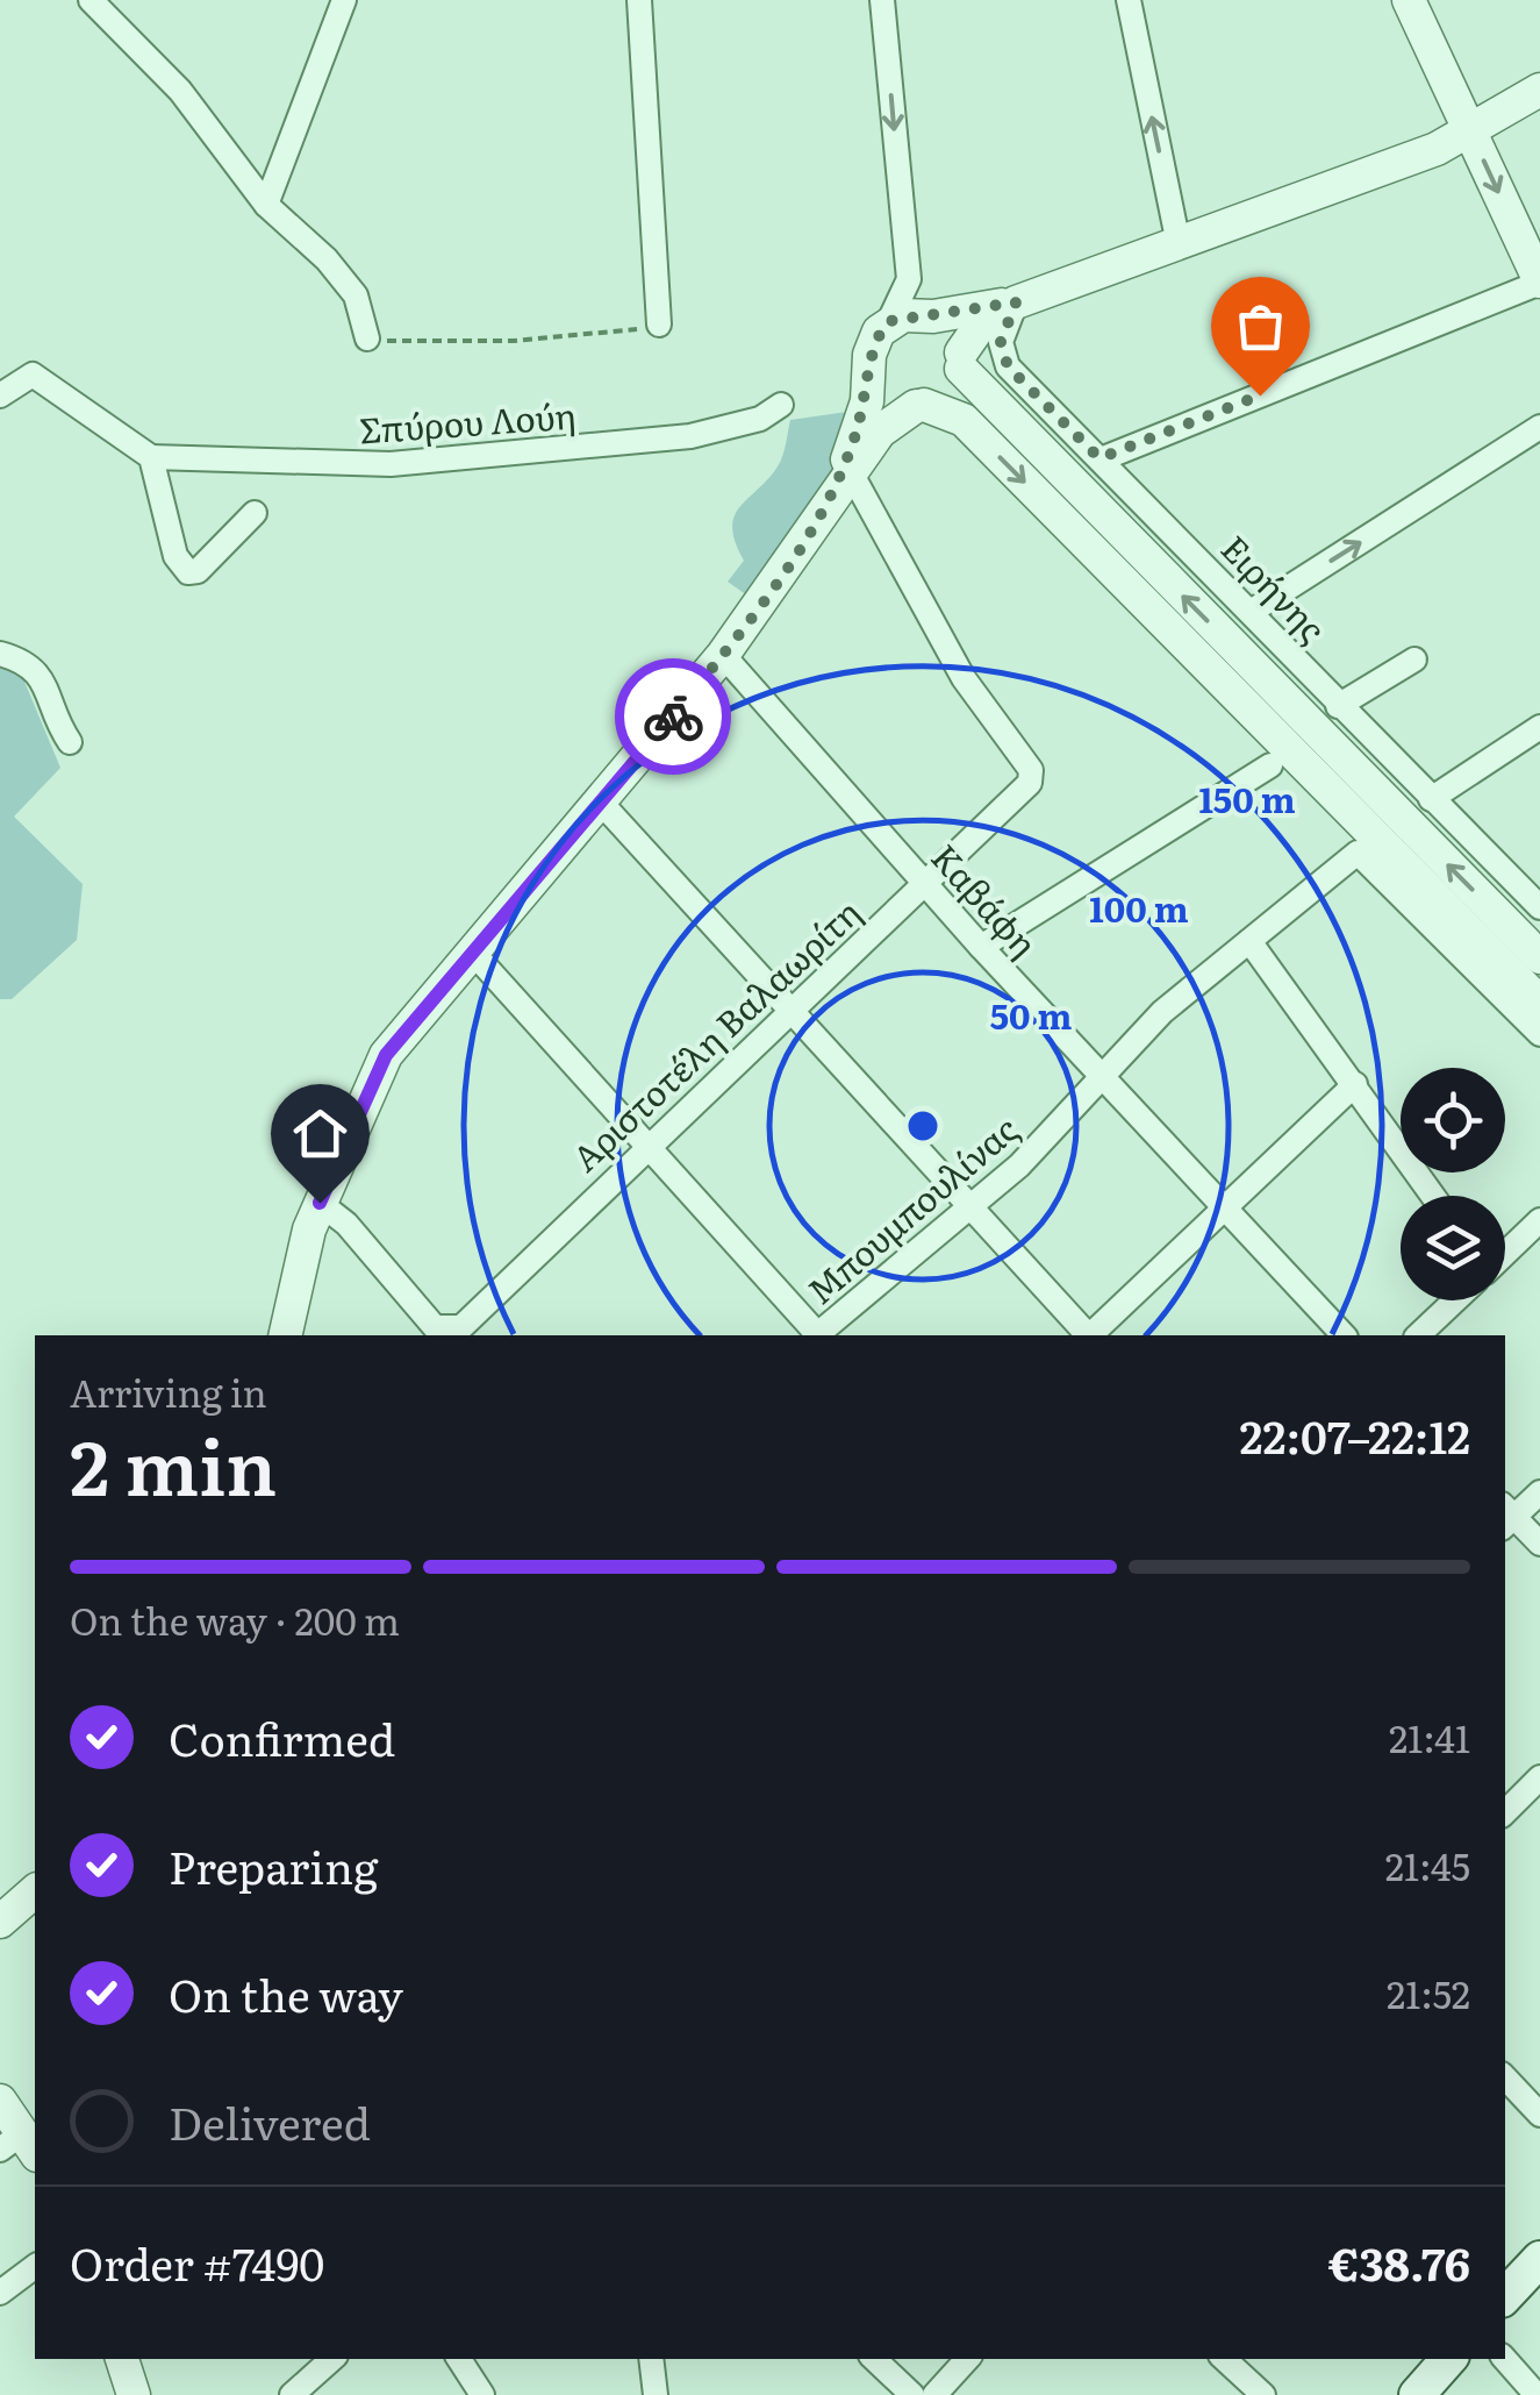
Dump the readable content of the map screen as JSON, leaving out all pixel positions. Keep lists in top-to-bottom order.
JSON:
{
  "streets": {
    "street": [
      "Σπύρου Λούη",
      "Ειρήνης",
      "Καβάφη",
      "Αριστοτέλη Βαλαωρίτη",
      "Μπουμπουλίνας"
    ]
  },
  "crossings": [
    ["Καβάφη", "Αριστοτέλη Βαλαωρίτη"],
    ["Καβάφη", "Μπουμπουλίνας"]
  ],
  "page": {
    "heading": ["2 min", "Arriving in", "22:07–22:12"],
    "panel": ["Order #7490", "€38.76"],
    "bar": "On the way · 200 m",
    "list": [
      ["Confirmed", "21:41"],
      ["Preparing", "21:45"],
      ["On the way", "21:52"],
      "Delivered"
    ]
  },
  "rings": ["150 m", "100 m", "50 m"]
}
